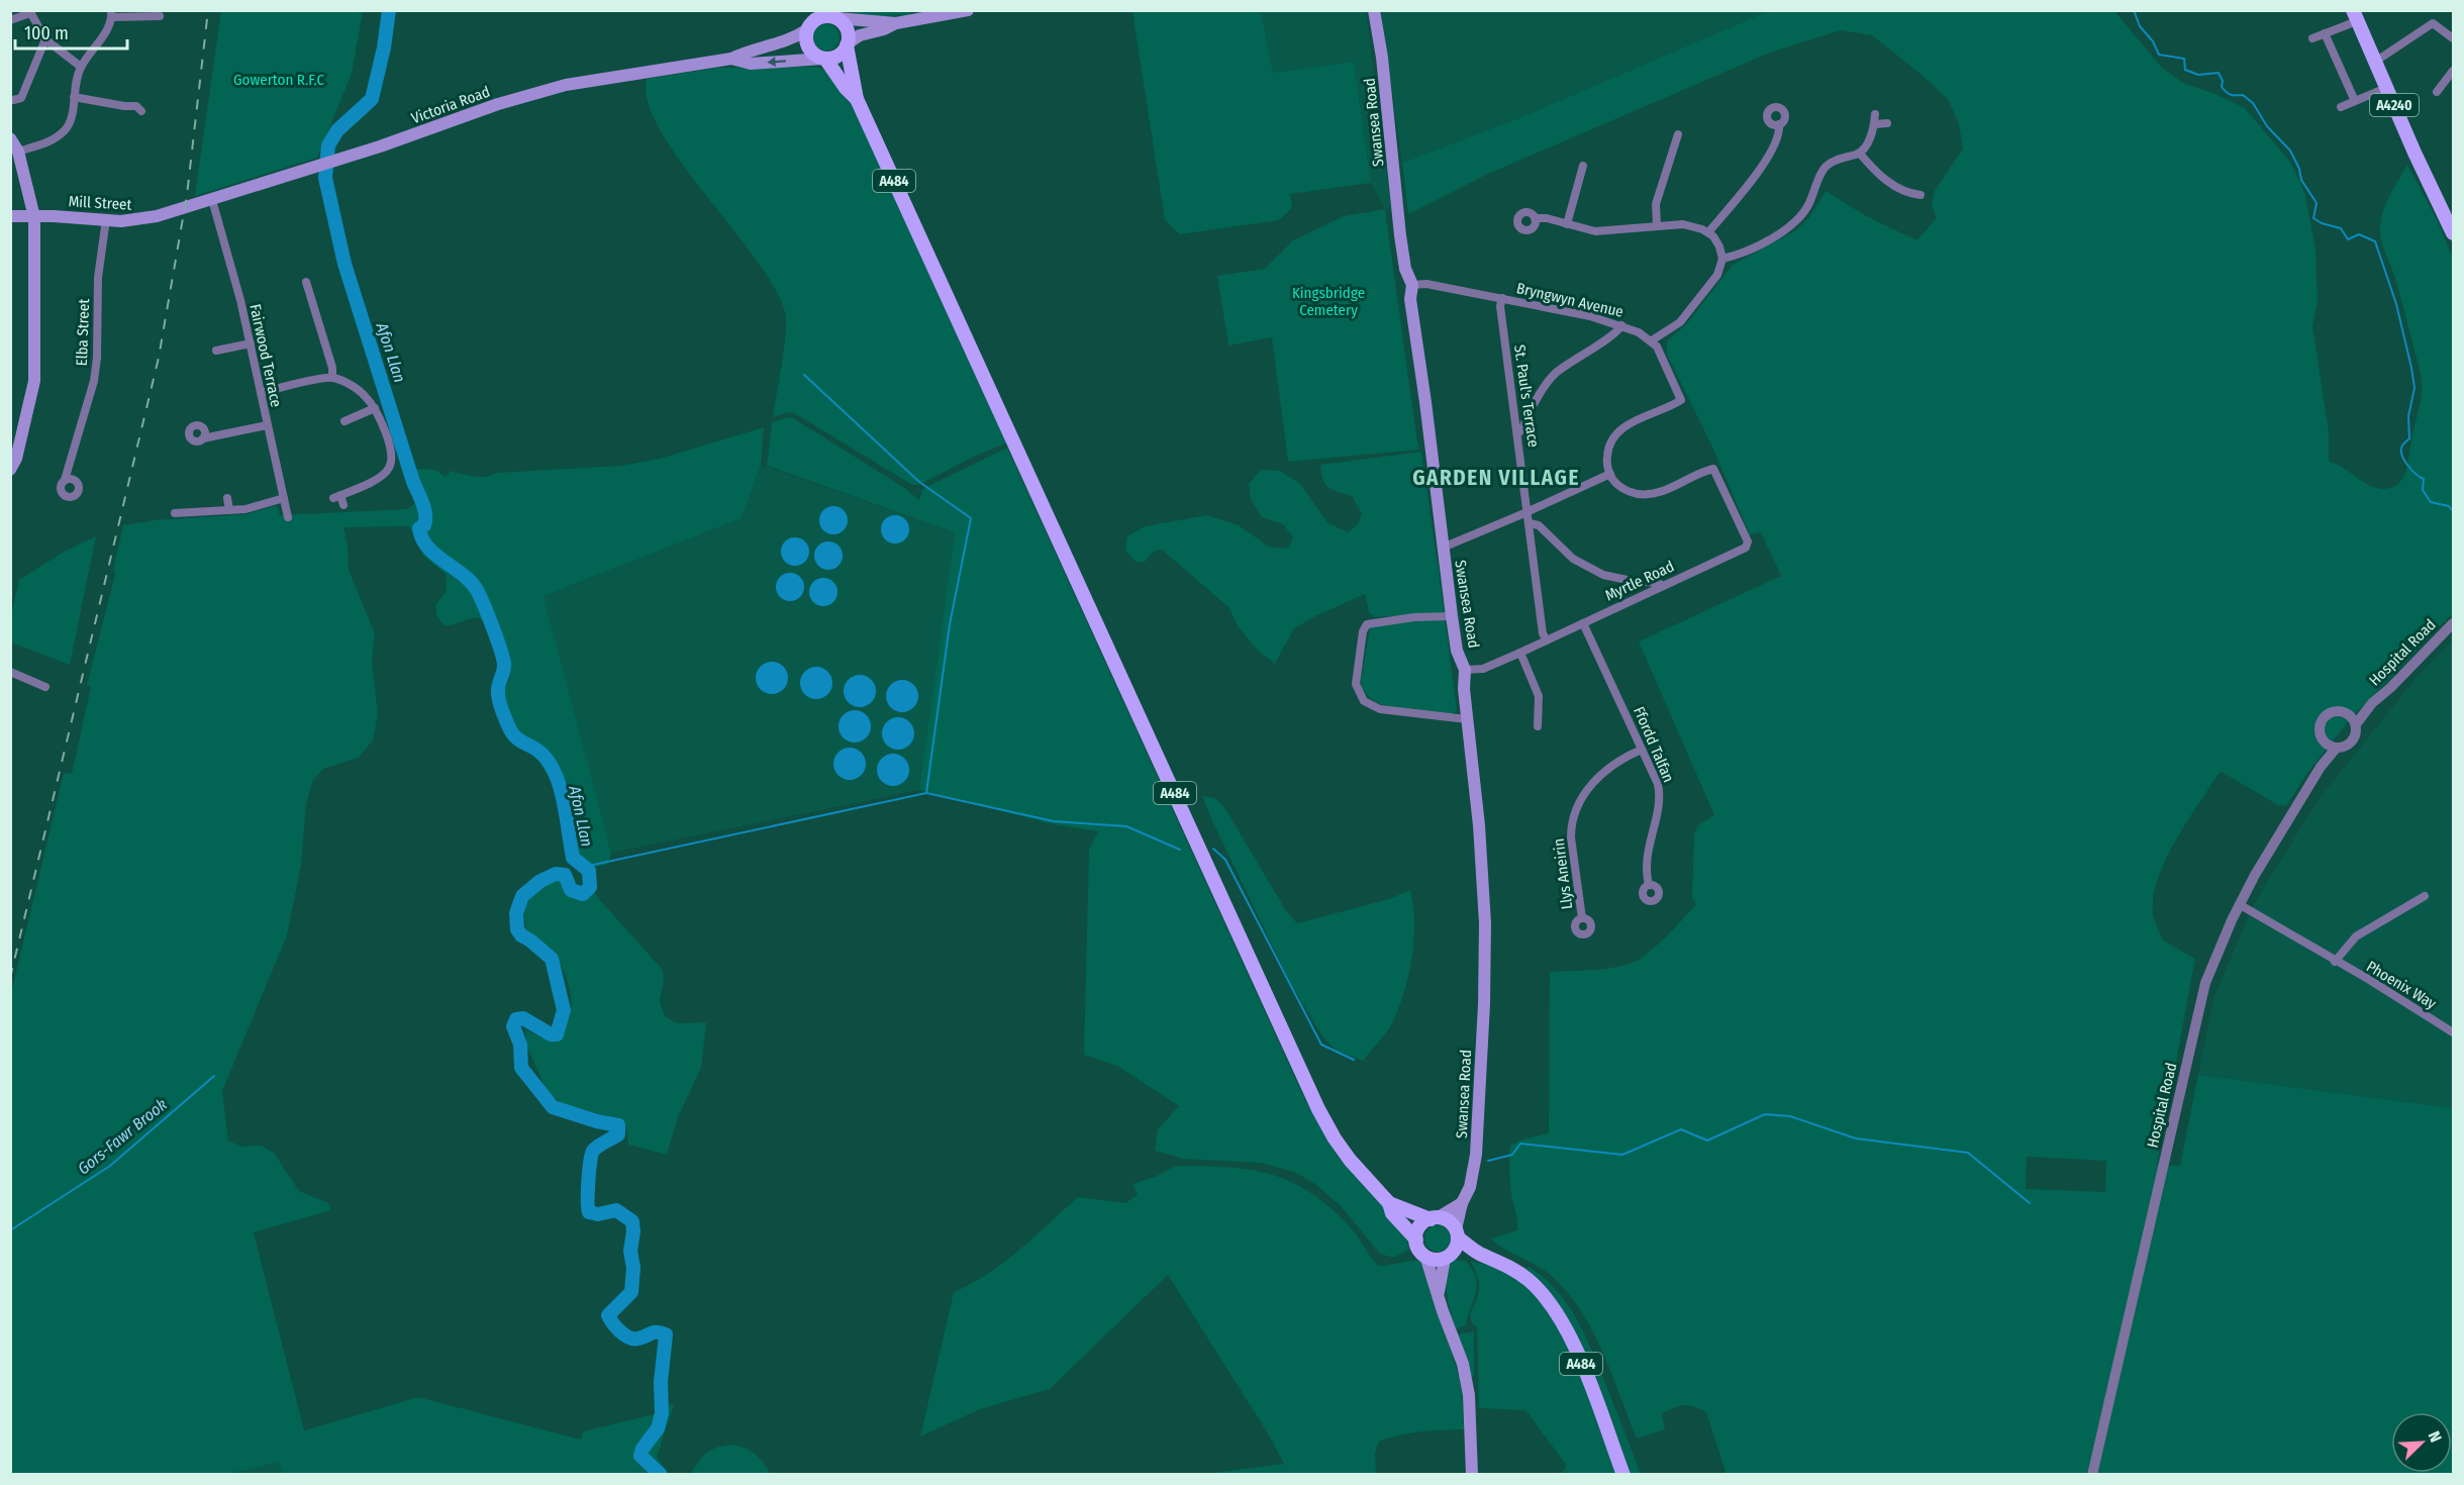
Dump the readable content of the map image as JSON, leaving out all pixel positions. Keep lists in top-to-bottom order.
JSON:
{
  "streets": {
    "main road": [
      "Victoria Road",
      "A4240",
      "Swansea Road",
      "A484",
      "Mill Street"
    ],
    "street": [
      "Bryngwyn Avenue",
      "Elba Street",
      "Fairwood Terrace",
      "St. Paul's Terrace",
      "Myrtle Road",
      "Hospital Road",
      "Ffordd Talfan",
      "Llys Aneirin",
      "Phoenix Way"
    ]
  },
  "crossings": [
    ["Victoria Road", "A484"],
    ["Victoria Road", "Mill Street"],
    ["Victoria Road", "Fairwood Terrace"],
    ["Swansea Road", "A484"],
    ["Swansea Road", "Bryngwyn Avenue"],
    ["Swansea Road", "Myrtle Road"],
    ["Mill Street", "Elba Street"],
    ["Bryngwyn Avenue", "St. Paul's Terrace"],
    ["St. Paul's Terrace", "Myrtle Road"],
    ["Myrtle Road", "Ffordd Talfan"],
    ["Hospital Road", "Phoenix Way"],
    ["Ffordd Talfan", "Llys Aneirin"]
  ],
  "districts": ["GARDEN VILLAGE"],
  "water": ["Afon Llan", "Gors-Fawr Brook"],
  "parks": ["Gowerton R.F.C", "Kingsbridge Cemetery"],
  "scale_bar": "100 m",
  "north": "top right"
}
